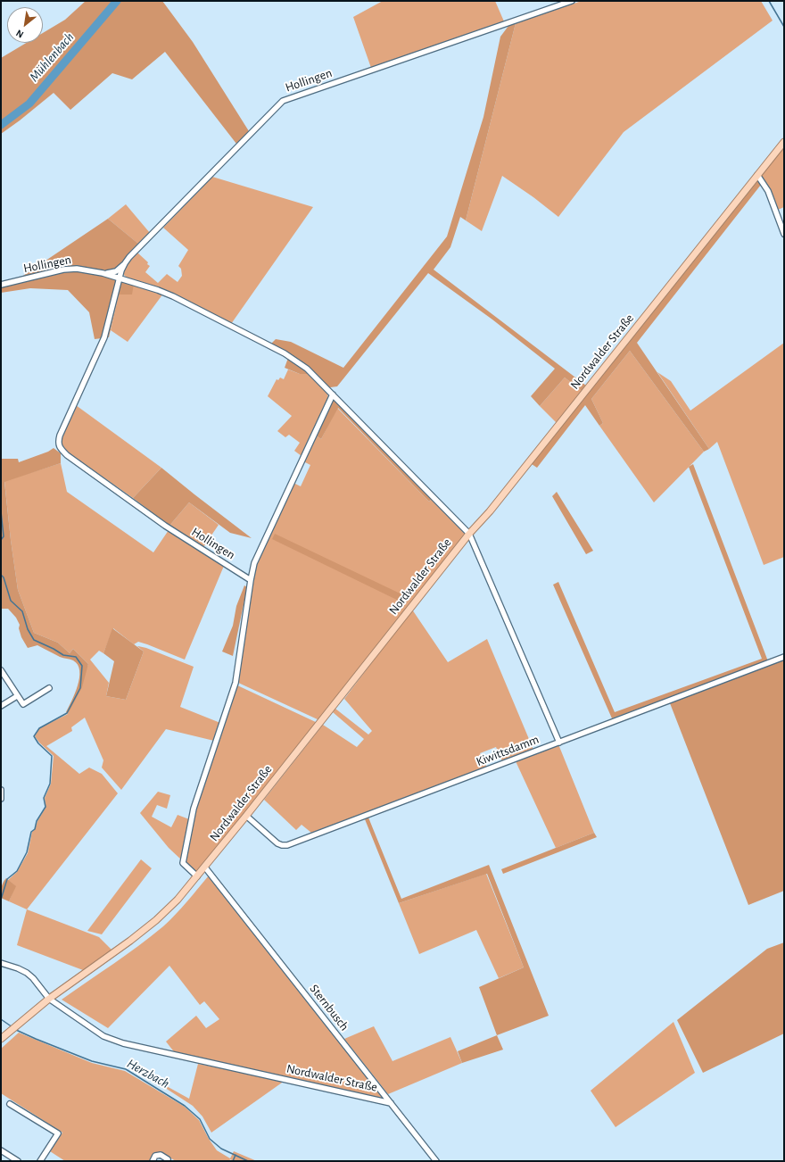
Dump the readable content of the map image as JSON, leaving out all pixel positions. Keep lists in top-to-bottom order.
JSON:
{
  "streets": {
    "main road": ["Nordwalder Straße"],
    "street": ["Hollingen", "Kiwittsdamm", "Sternbusch"]
  },
  "crossings": [
    ["Hollingen", "Nordwalder Straße"],
    ["Nordwalder Straße", "Kiwittsdamm"],
    ["Nordwalder Straße", "Sternbusch"]
  ],
  "water": ["Mühlenbach", "Herzbach"],
  "north": "bottom left"
}
